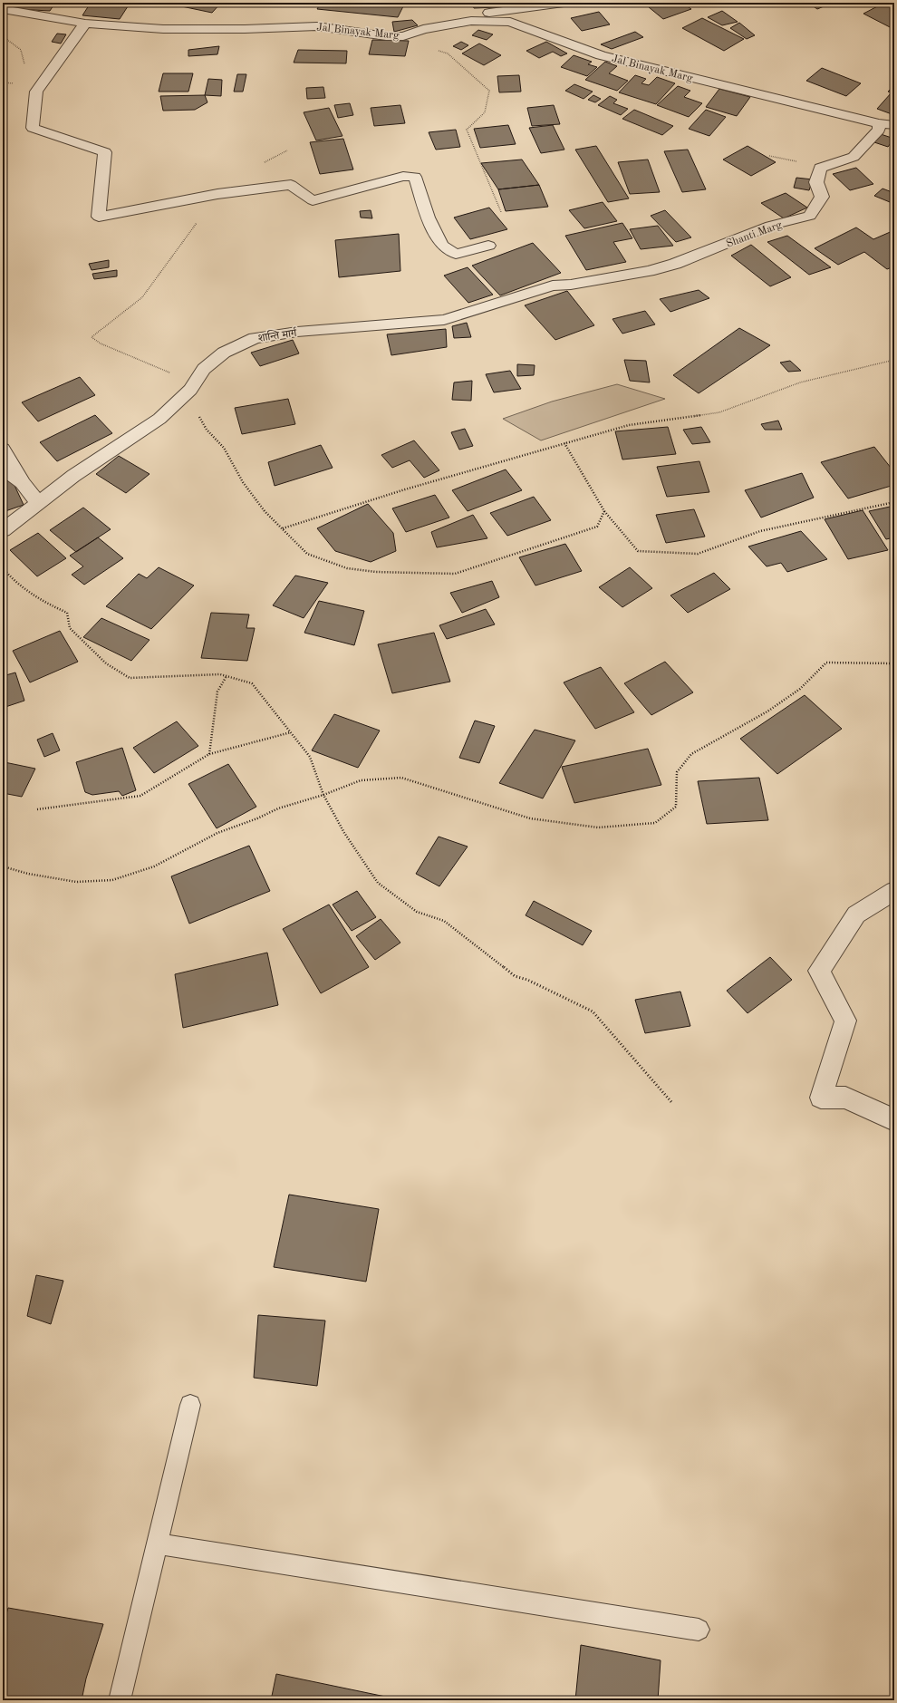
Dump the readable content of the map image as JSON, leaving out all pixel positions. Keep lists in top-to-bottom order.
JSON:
{
  "streets": {
    "street": ["Jal Binayak Marg", "Shanti Marg", "शान्ति मार्ग"]
  },
  "crossings": [
    ["Jal Binayak Marg", "Shanti Marg"],
    ["Shanti Marg", "शान्ति मार्ग"]
  ]
}
